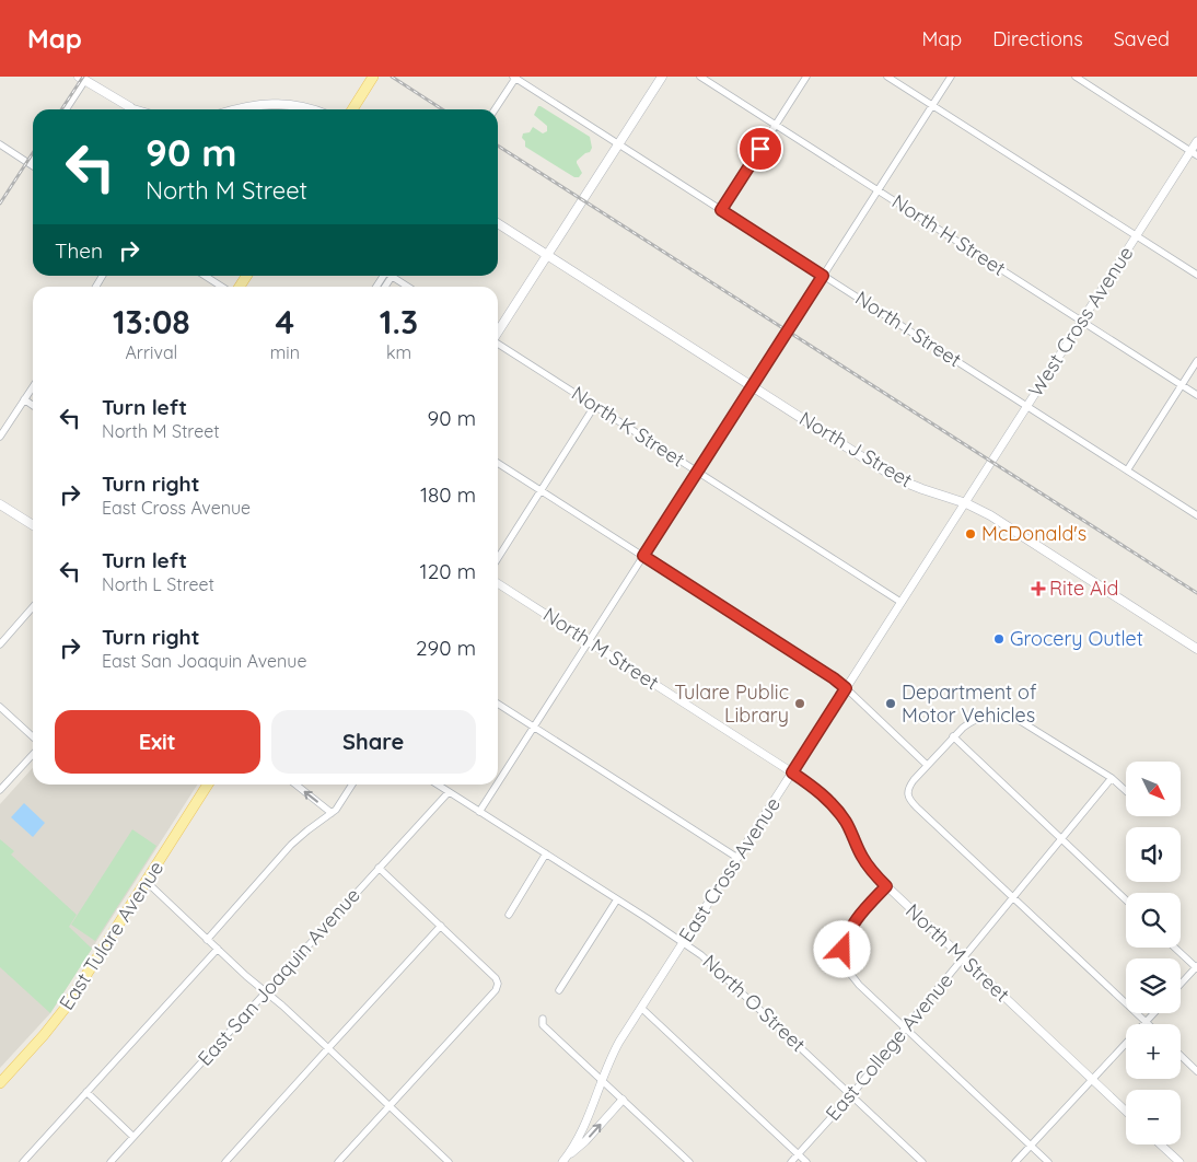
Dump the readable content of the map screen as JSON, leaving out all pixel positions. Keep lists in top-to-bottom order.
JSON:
{
  "streets": {
    "main road": ["North J Street", "East Tulare Avenue"],
    "street": [
      "North H Street",
      "West Cross Avenue",
      "North I Street",
      "North K Street",
      "North M Street",
      "East Cross Avenue",
      "East San Joaquin Avenue",
      "North O Street",
      "East College Avenue"
    ]
  },
  "crossings": [
    ["North H Street", "West Cross Avenue"],
    ["West Cross Avenue", "North I Street"],
    ["West Cross Avenue", "North J Street"],
    ["West Cross Avenue", "East Cross Avenue"],
    ["North K Street", "East Cross Avenue"],
    ["North J Street", "East Cross Avenue"],
    ["North M Street", "East Cross Avenue"],
    ["North M Street", "East College Avenue"],
    ["East Cross Avenue", "North O Street"],
    ["East San Joaquin Avenue", "North O Street"],
    ["North O Street", "East College Avenue"]
  ],
  "places": {
    "other": [
      "McDonald's",
      "Grocery Outlet",
      "Tulare Public Library",
      "Department of Motor Vehicles"
    ],
    "health": ["Rite Aid"]
  },
  "north": "bottom right",
  "page": {
    "header": "Map",
    "nav": ["Map", "Directions", "Saved"],
    "turn": ["90 m", "North M Street"],
    "then": "Then",
    "eta": [
      "13:08",
      "Arrival",
      "4",
      "min",
      "1.3",
      "km"
    ],
    "list": [
      {
        "name": "Turn left",
        "note": "North M Street",
        "value": "90 m"
      },
      {
        "name": "Turn right",
        "note": "East Cross Avenue",
        "value": "180 m"
      },
      {
        "name": "Turn left",
        "note": "North L Street",
        "value": "120 m"
      },
      {
        "name": "Turn right",
        "note": "East San Joaquin Avenue",
        "value": "290 m"
      }
    ],
    "buttons": ["Exit", "Share"],
    "map_buttons": ["+", "−"]
  }
}
